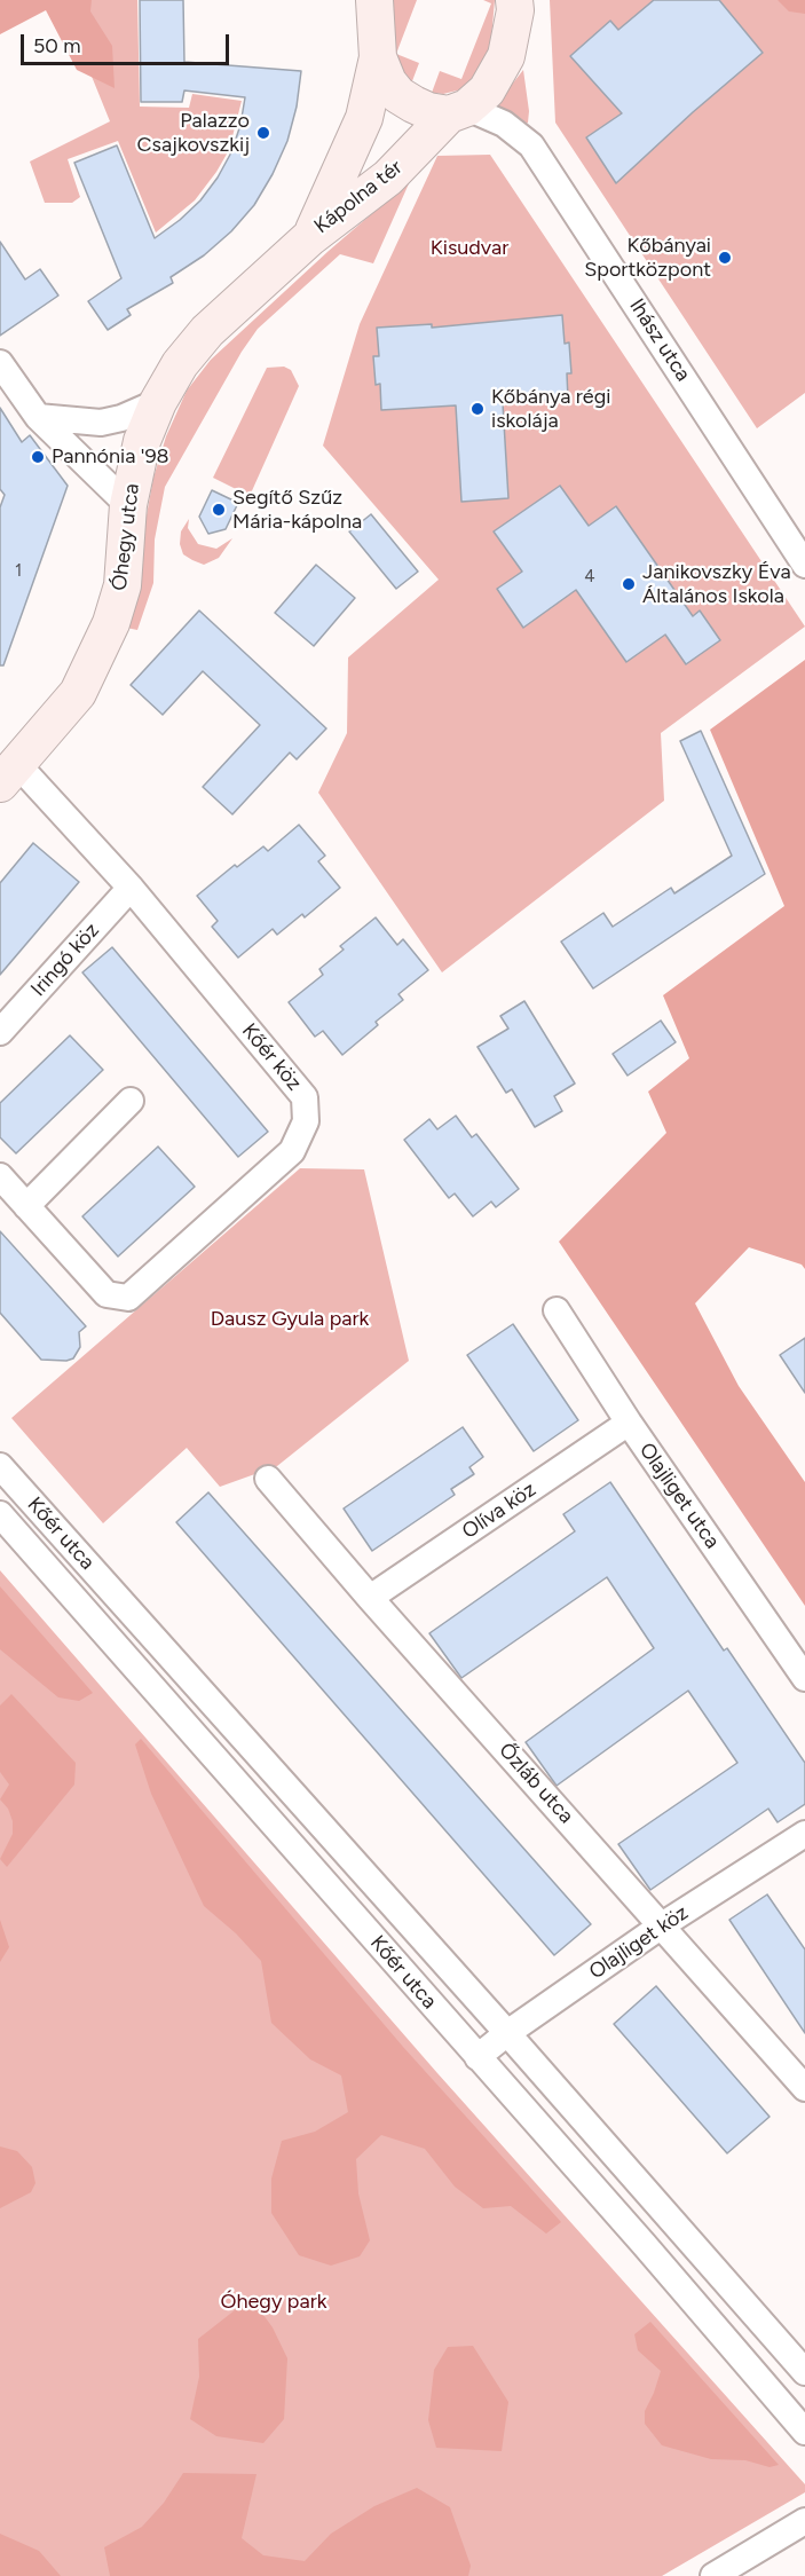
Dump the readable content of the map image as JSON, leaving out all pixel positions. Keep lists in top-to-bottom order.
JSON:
{
  "streets": {
    "street": [
      "Kápolna tér",
      "Ihász utca",
      "Óhegy utca",
      "Iringó köz",
      "Kőér köz",
      "Olajliget utca",
      "Olíva köz",
      "Kőér utca",
      "Őzláb utca",
      "Olajliget köz"
    ]
  },
  "crossings": [
    ["Kápolna tér", "Ihász utca"],
    ["Kápolna tér", "Óhegy utca"],
    ["Óhegy utca", "Kőér köz"],
    ["Iringó köz", "Kőér köz"],
    ["Olajliget utca", "Olíva köz"],
    ["Olíva köz", "Őzláb utca"],
    ["Kőér utca", "Olajliget köz"],
    ["Őzláb utca", "Olajliget köz"]
  ],
  "parks": ["Kisudvar", "Dausz Gyula park", "Óhegy park"],
  "places": [
    "Palazzo Csajkovszkij",
    "Kőbányai Sportközpont",
    "Kőbánya régi iskolája",
    "Pannónia '98",
    "Segítő Szűz Mária-kápolna",
    "Janikovszky Éva Általános Iskola"
  ],
  "house_numbers": ["1", "4"],
  "scale_bar": "50 m"
}
